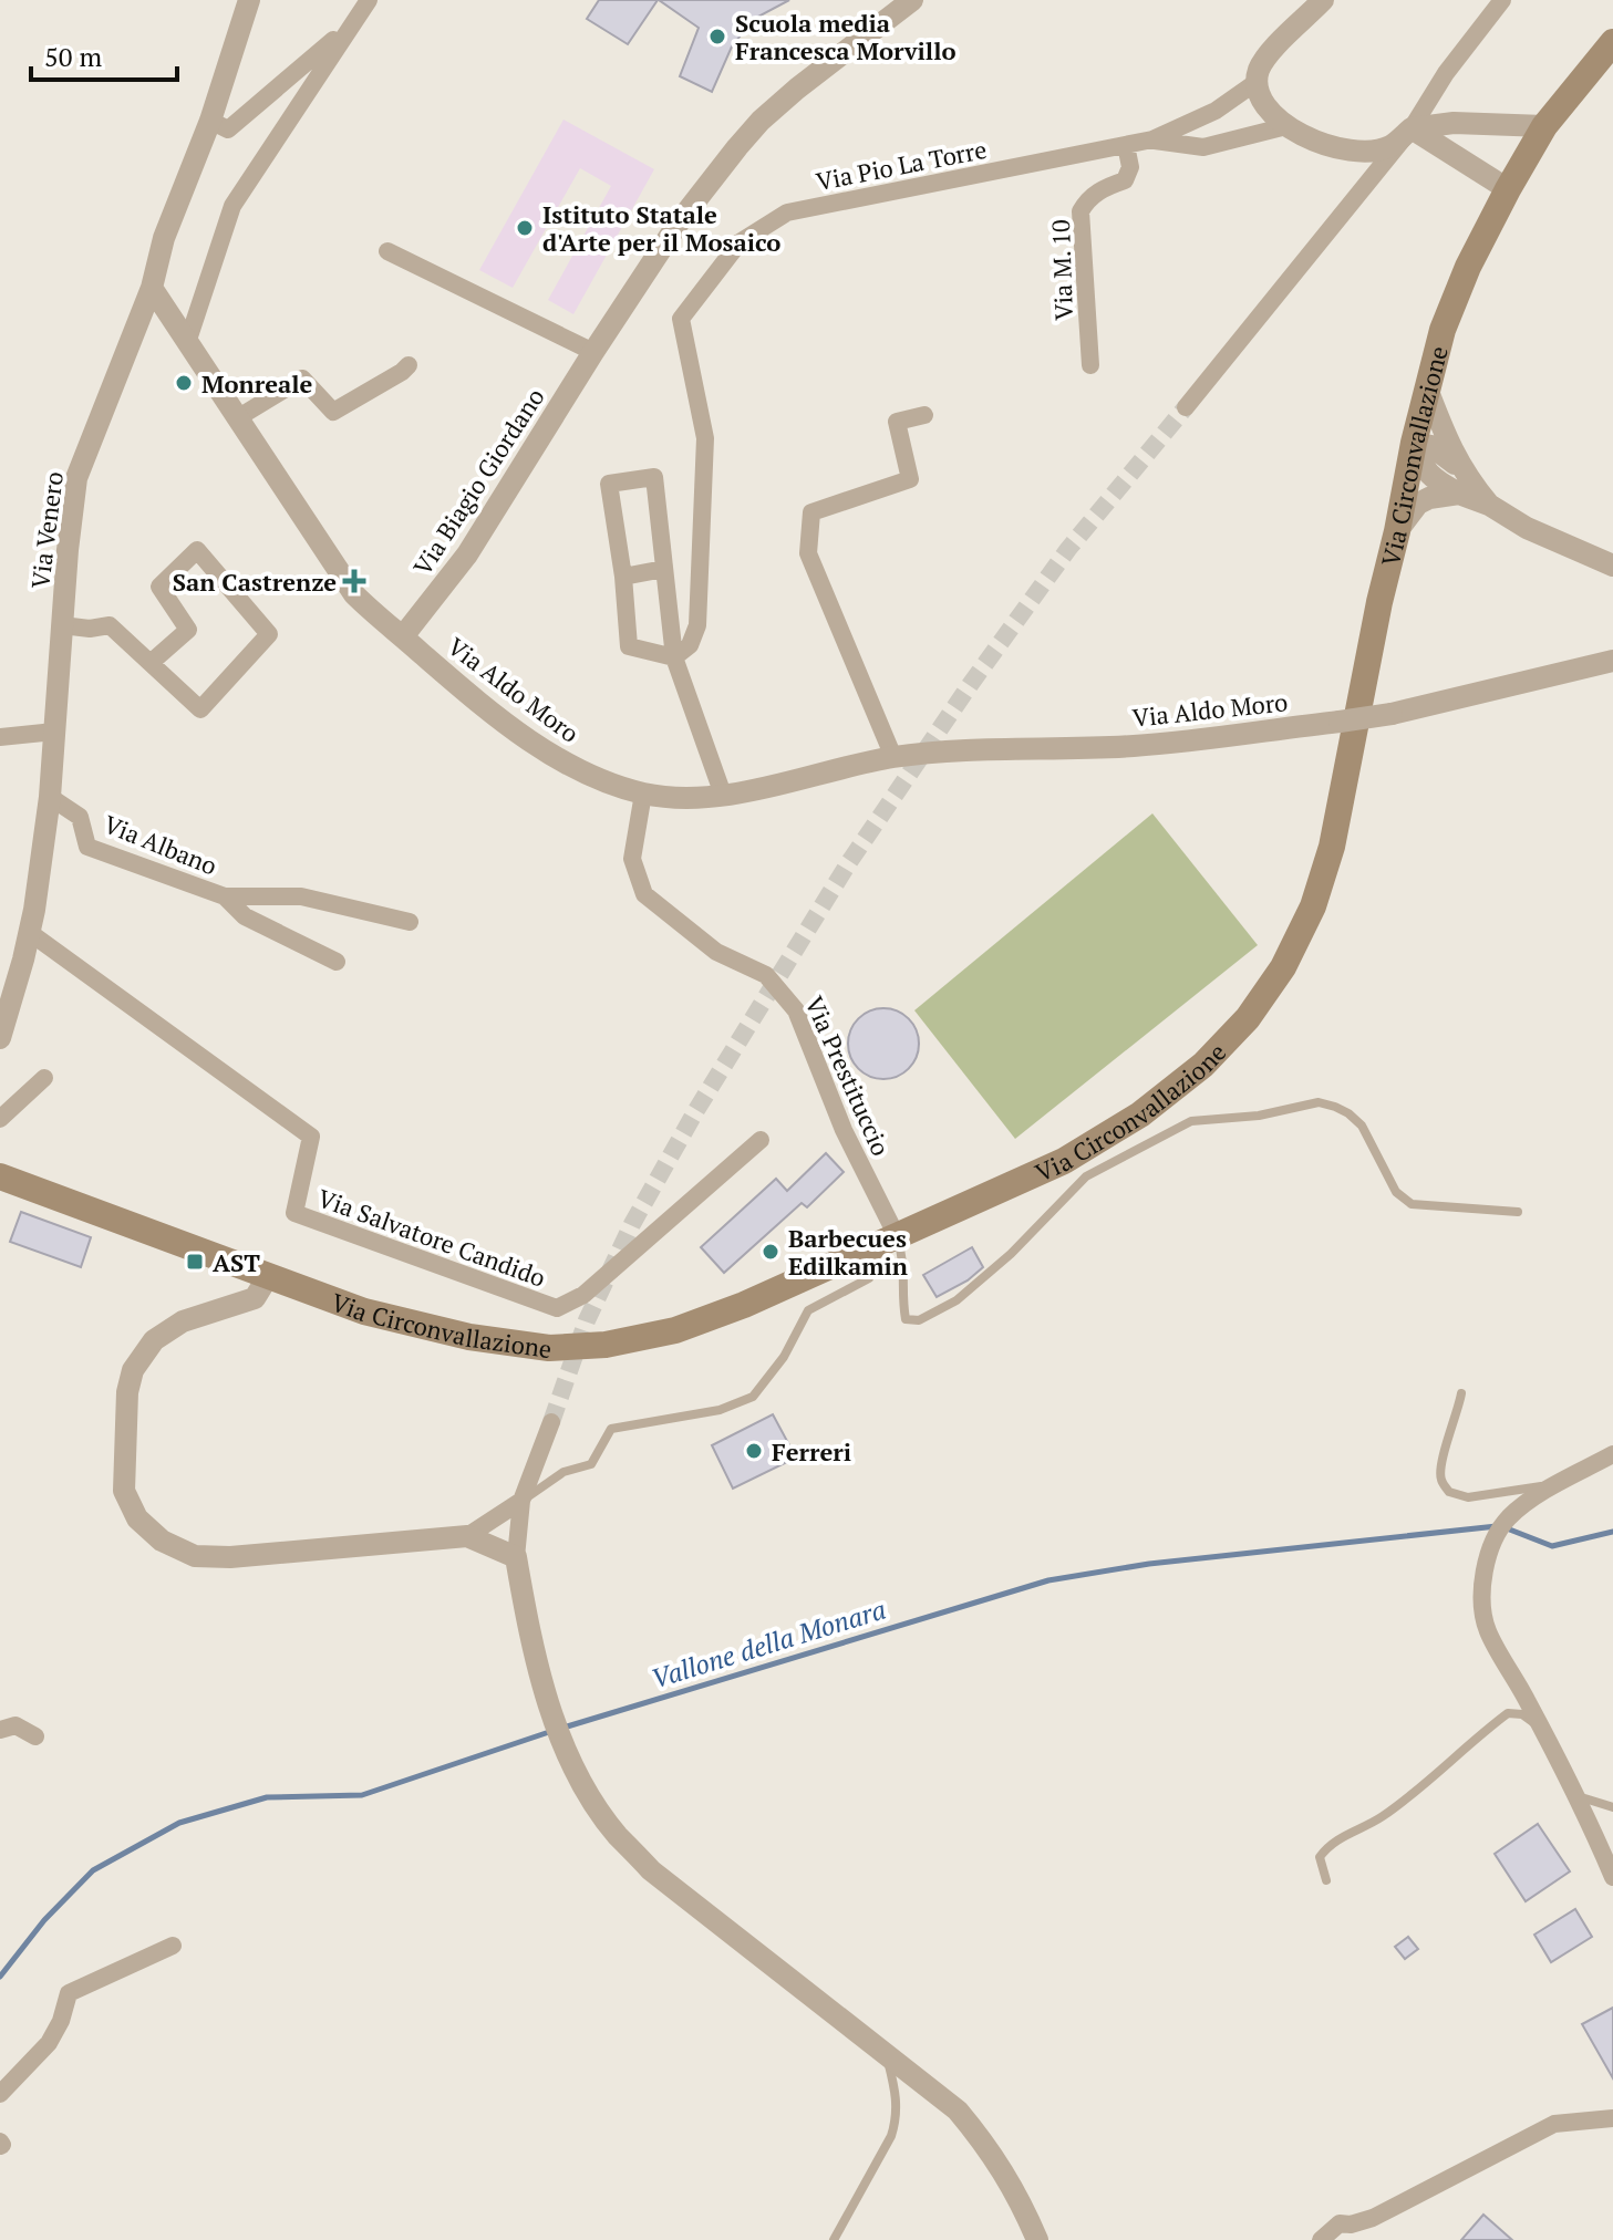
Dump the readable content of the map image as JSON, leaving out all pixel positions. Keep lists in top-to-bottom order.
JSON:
{
  "streets": {
    "main road": ["Via Circonvallazione"],
    "street": [
      "Via Pio La Torre",
      "Via M. 10",
      "Via Biagio Giordano",
      "Via Venero",
      "Via Aldo Moro",
      "Via Albano",
      "Via Prestituccio",
      "Via Salvatore Candido"
    ]
  },
  "crossings": [
    ["Via Pio La Torre", "Via M. 10"],
    ["Via Circonvallazione", "Via Prestituccio"],
    ["Via Biagio Giordano", "Via Aldo Moro"],
    ["Via Venero", "Via Aldo Moro"],
    ["Via Venero", "Via Albano"],
    ["Via Venero", "Via Salvatore Candido"],
    ["Via Aldo Moro", "Via Prestituccio"]
  ],
  "water": ["Vallone della Monara"],
  "places": {
    "other": [
      "Scuola media Francesca Morvillo",
      "Istituto Statale d'Arte per il Mosaico",
      "Monreale",
      "Barbecues Edilkamin",
      "Ferreri"
    ],
    "health": ["San Castrenze"],
    "transit": ["AST"]
  },
  "scale_bar": "50 m"
}
